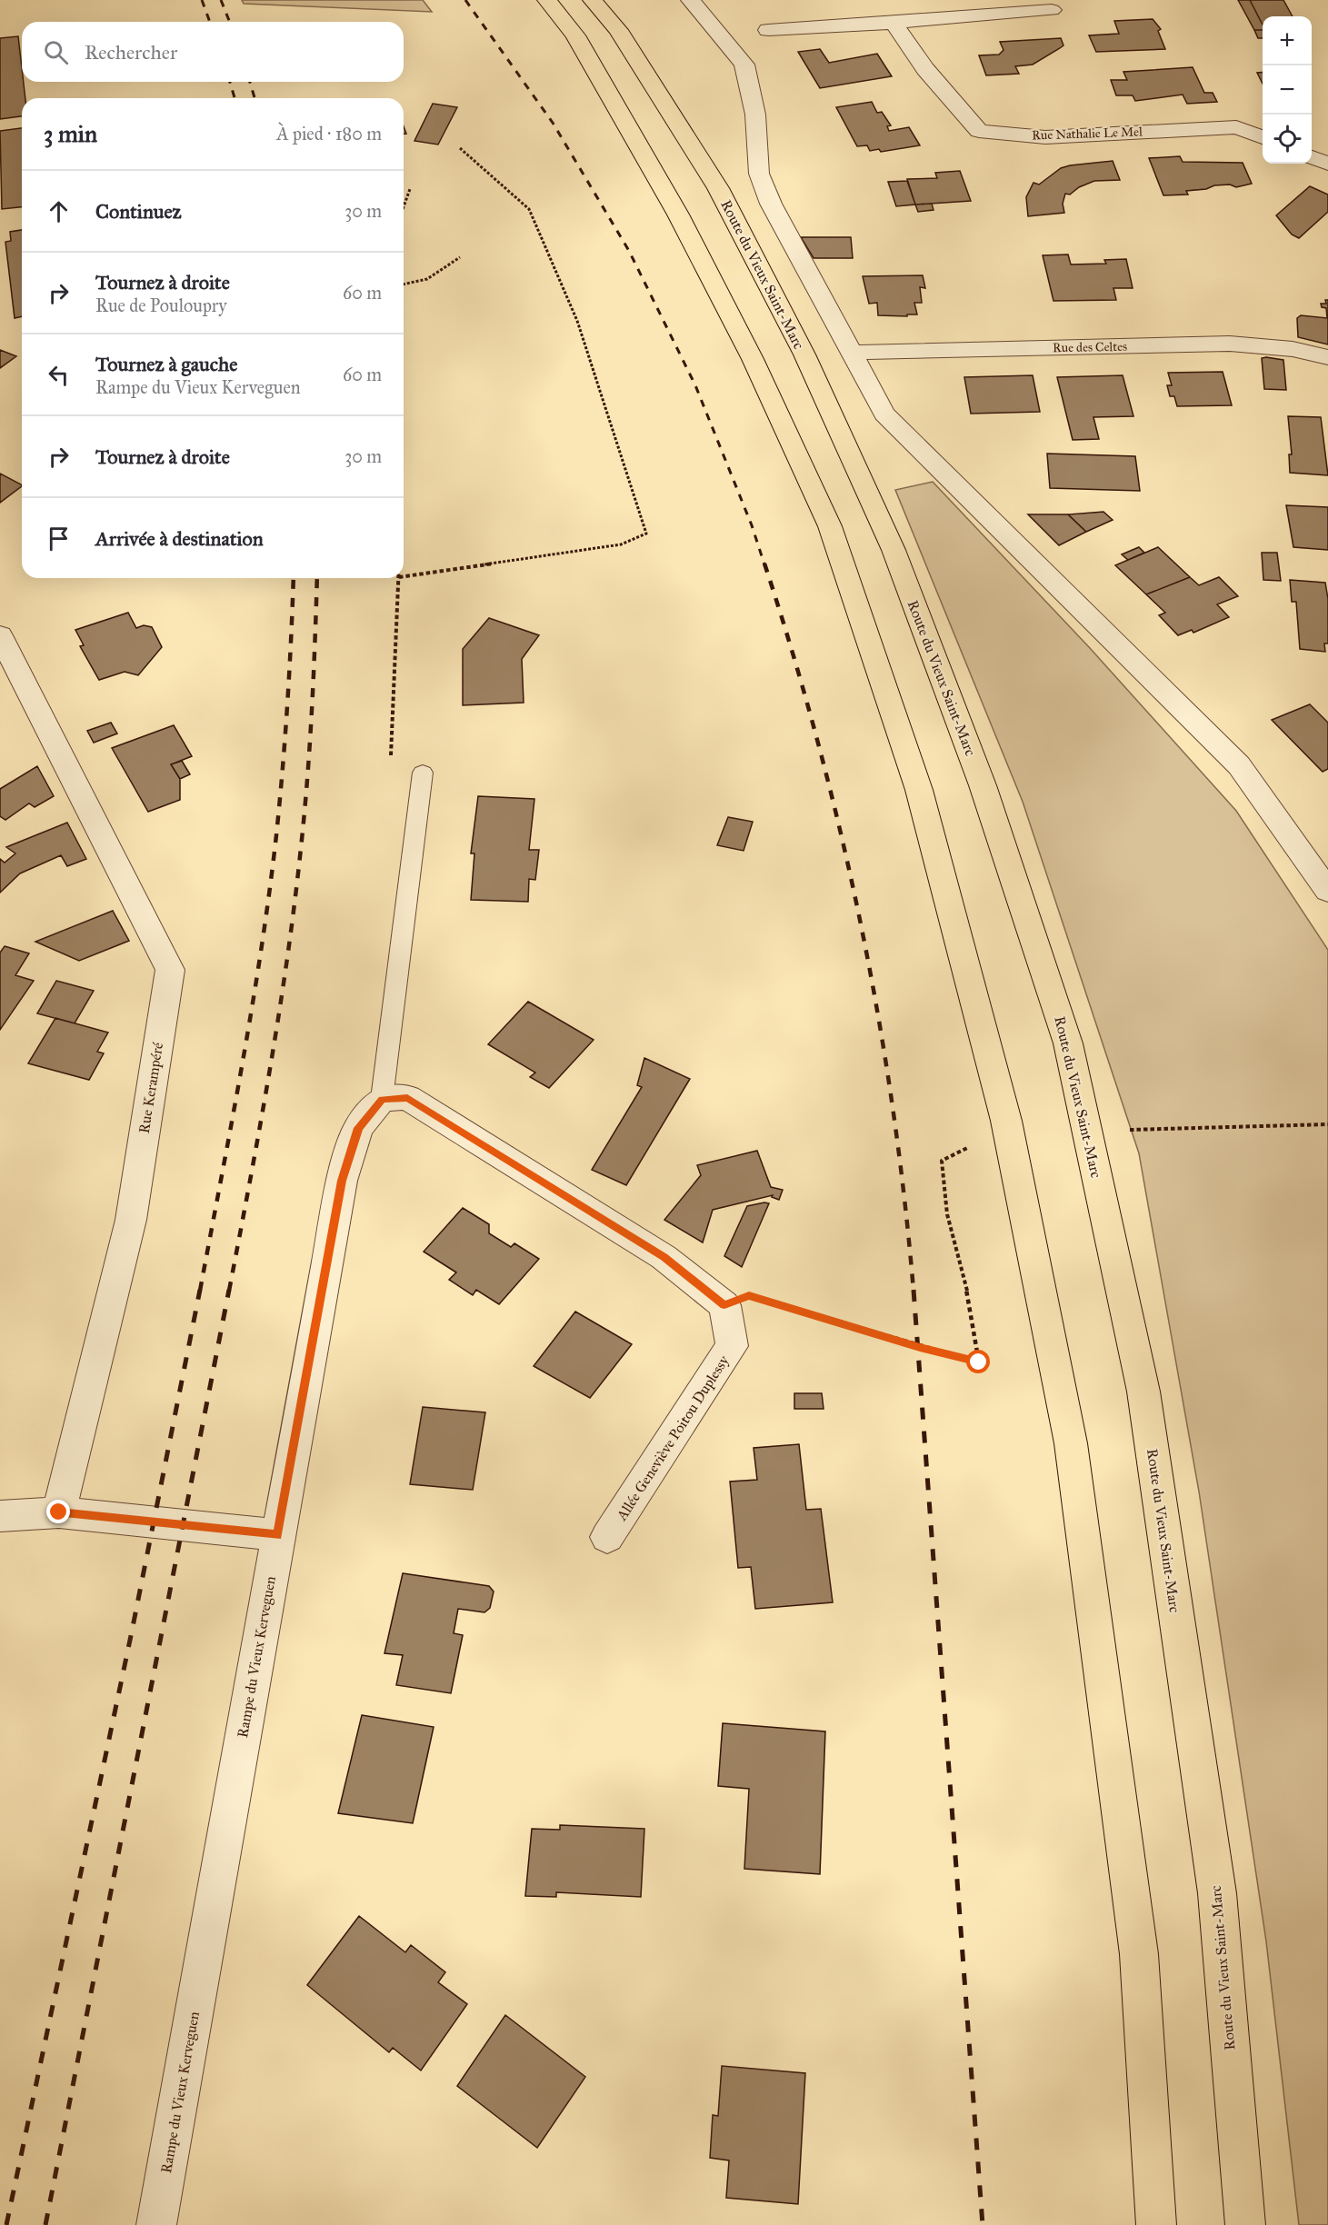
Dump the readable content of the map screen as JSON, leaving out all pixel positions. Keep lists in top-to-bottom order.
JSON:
{
  "streets": {
    "highway": ["Route du Vieux Saint-Marc"],
    "street": [
      "Rue Nathalie Le Mel",
      "Rue des Celtes",
      "Rue Kerampéré",
      "Allée Geneviève Poitou Duplessy",
      "Rampe du Vieux Kerveguen"
    ]
  },
  "page": {
    "map_buttons": ["+", "−"],
    "search": "Rechercher",
    "heading": ["3 min", "À pied · 180 m"],
    "list": [
      ["Continuez", "30 m"],
      ["Tournez à droite", "Rue de Pouloupry", "60 m"],
      ["Tournez à gauche", "Rampe du Vieux Kerveguen", "60 m"],
      ["Tournez à droite", "30 m"],
      "Arrivée à destination"
    ]
  }
}
